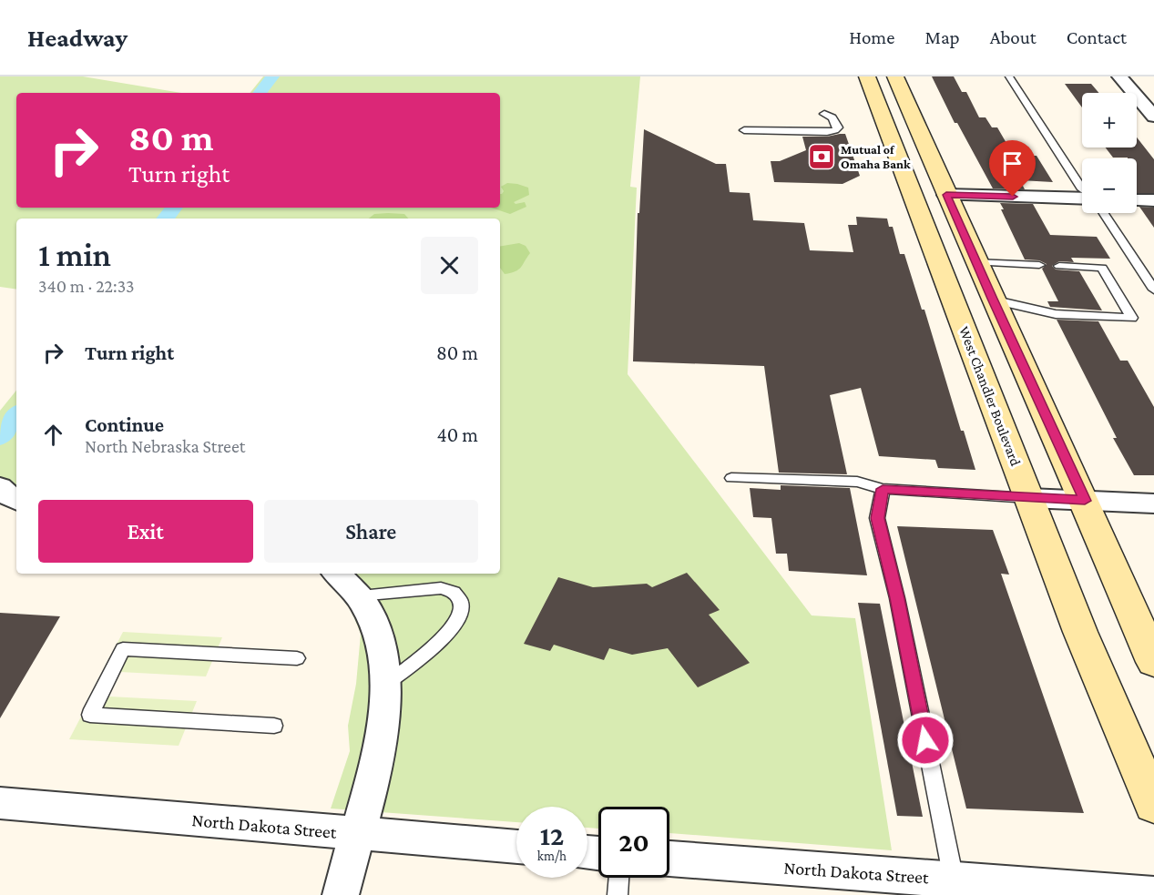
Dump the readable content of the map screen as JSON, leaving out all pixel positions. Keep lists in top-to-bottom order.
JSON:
{
  "streets": {
    "main road": ["West Chandler Boulevard"],
    "street": ["North Dakota Street"]
  },
  "places": {
    "bank": ["Mutual of Omaha Bank"]
  },
  "page": {
    "header": "Headway",
    "nav": [
      "Home",
      "Map",
      "About",
      "Contact"
    ],
    "map_buttons": ["+", "−"],
    "turn": ["80 m", "Turn right"],
    "heading": ["1 min", "340 m · 22:33"],
    "list": [
      {
        "name": "Turn right",
        "value": "80 m"
      },
      {
        "name": "Continue",
        "note": "North Nebraska Street",
        "value": "40 m"
      }
    ],
    "buttons": ["Exit", "Share"],
    "speed": "12 km/h",
    "limit": "20"
  }
}
